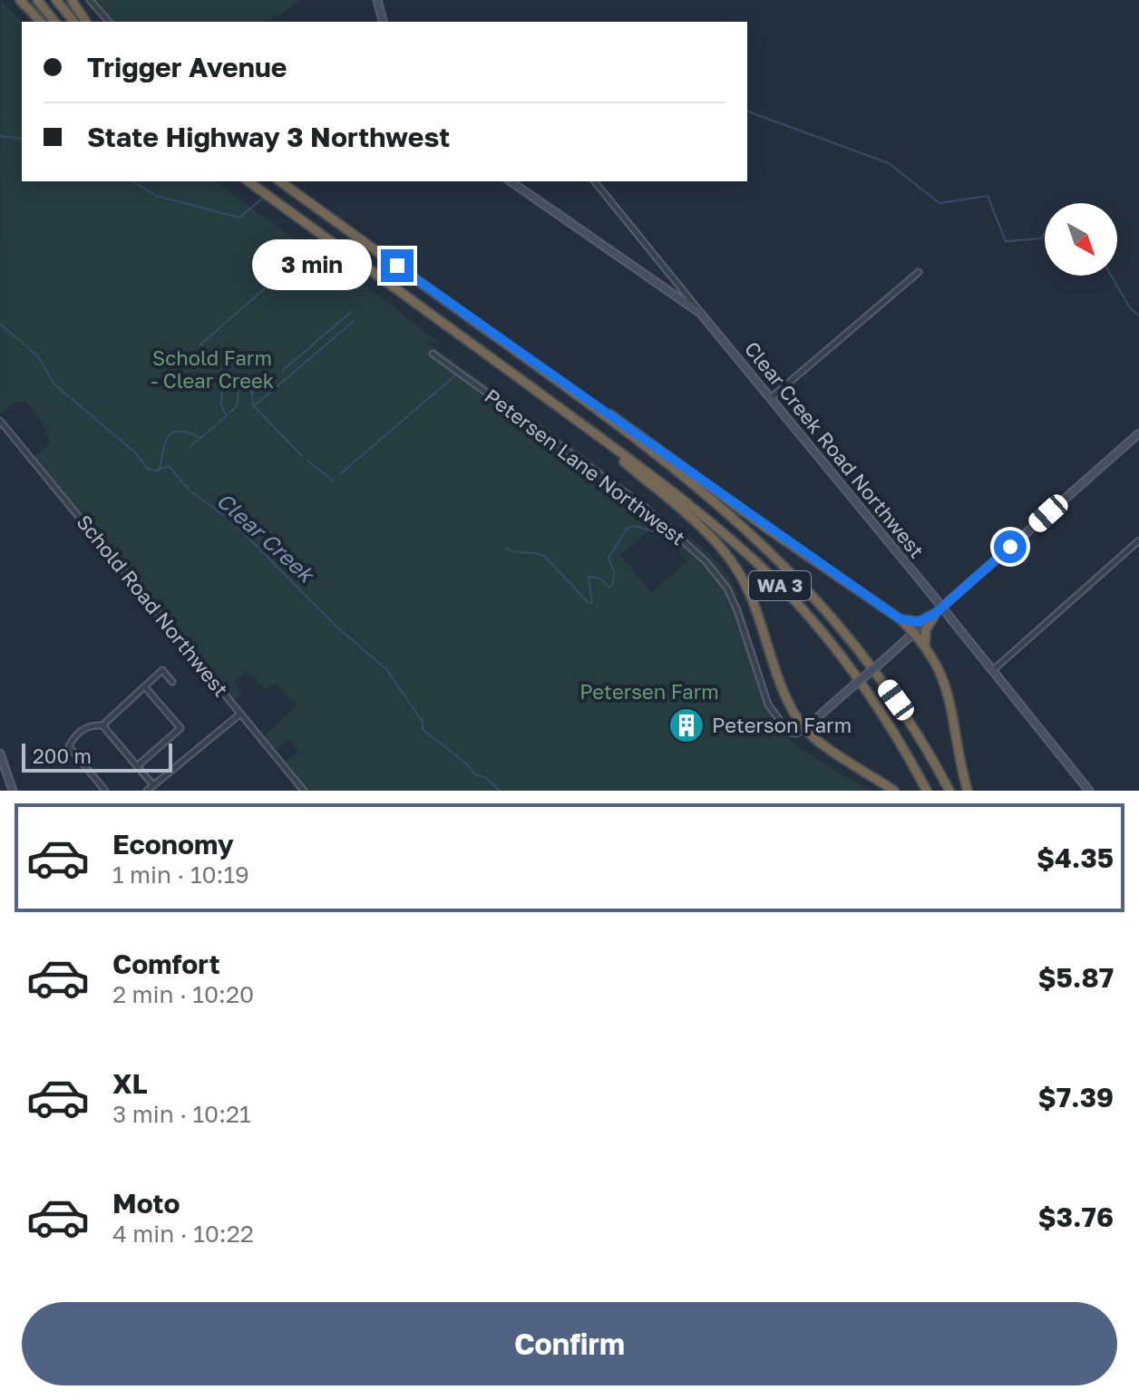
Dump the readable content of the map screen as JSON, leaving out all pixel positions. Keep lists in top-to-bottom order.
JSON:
{
  "streets": {
    "highway": ["WA 3"],
    "main road": ["Clear Creek Road Northwest"],
    "street": ["Petersen Lane Northwest", "Schold Road Northwest"]
  },
  "water": ["Clear Creek"],
  "parks": ["Schold Farm - Clear Creek", "Petersen Farm"],
  "places": {
    "building": ["Peterson Farm"]
  },
  "scale_bar": "200 m",
  "north": "bottom right",
  "page": {
    "banner": ["Trigger Avenue", "State Highway 3 Northwest"],
    "bubble": "3 min",
    "scale": "200 m",
    "list": [
      {
        "name": "Economy",
        "note": "1 min · 10:19",
        "value": "$4.35"
      },
      {
        "name": "Comfort",
        "note": "2 min · 10:20",
        "value": "$5.87"
      },
      {
        "name": "XL",
        "note": "3 min · 10:21",
        "value": "$7.39"
      },
      {
        "name": "Moto",
        "note": "4 min · 10:22",
        "value": "$3.76"
      }
    ],
    "buttons": "Confirm"
  }
}
